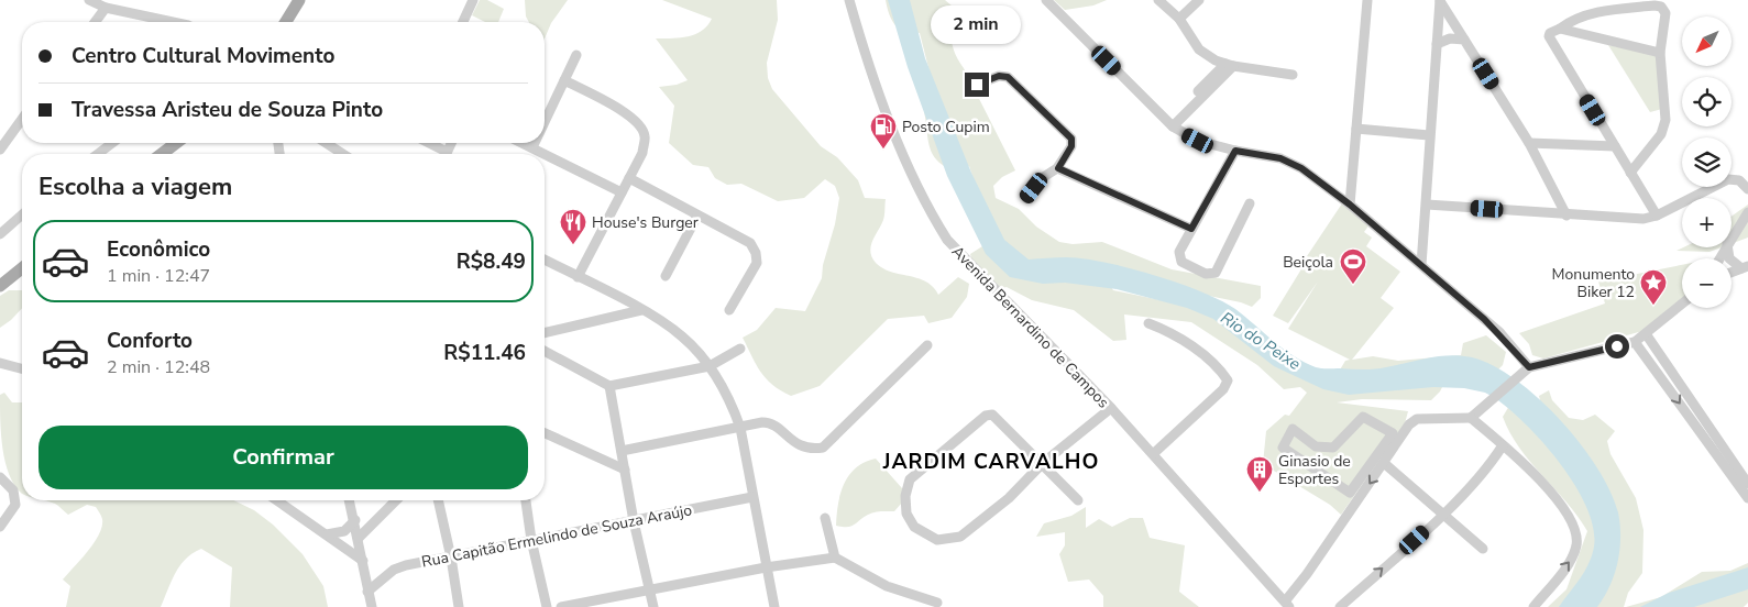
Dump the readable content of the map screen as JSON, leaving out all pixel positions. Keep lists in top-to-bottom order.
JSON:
{
  "streets": {
    "street": ["Avenida Bernardino de Campos", "Rua Capitão Ermelindo de Souza Araújo"]
  },
  "districts": ["JARDIM CARVALHO"],
  "water": ["Rio do Peixe"],
  "places": {
    "fuel station": ["Posto Cupim"],
    "restaurant": ["House's Burger"],
    "sports": ["Beiçola"],
    "place": ["Monumento Biker 12"],
    "building": ["Ginasio de Esportes"]
  },
  "north": "bottom left",
  "page": {
    "bubble": "2 min",
    "map_buttons": ["+", "−"],
    "banner": ["Centro Cultural Movimento", "Travessa Aristeu de Souza Pinto"],
    "heading": "Escolha a viagem",
    "list": [
      {
        "name": "Econômico",
        "note": "1 min · 12:47",
        "value": "R$8.49"
      },
      {
        "name": "Conforto",
        "note": "2 min · 12:48",
        "value": "R$11.46"
      }
    ],
    "buttons": "Confirmar"
  }
}
